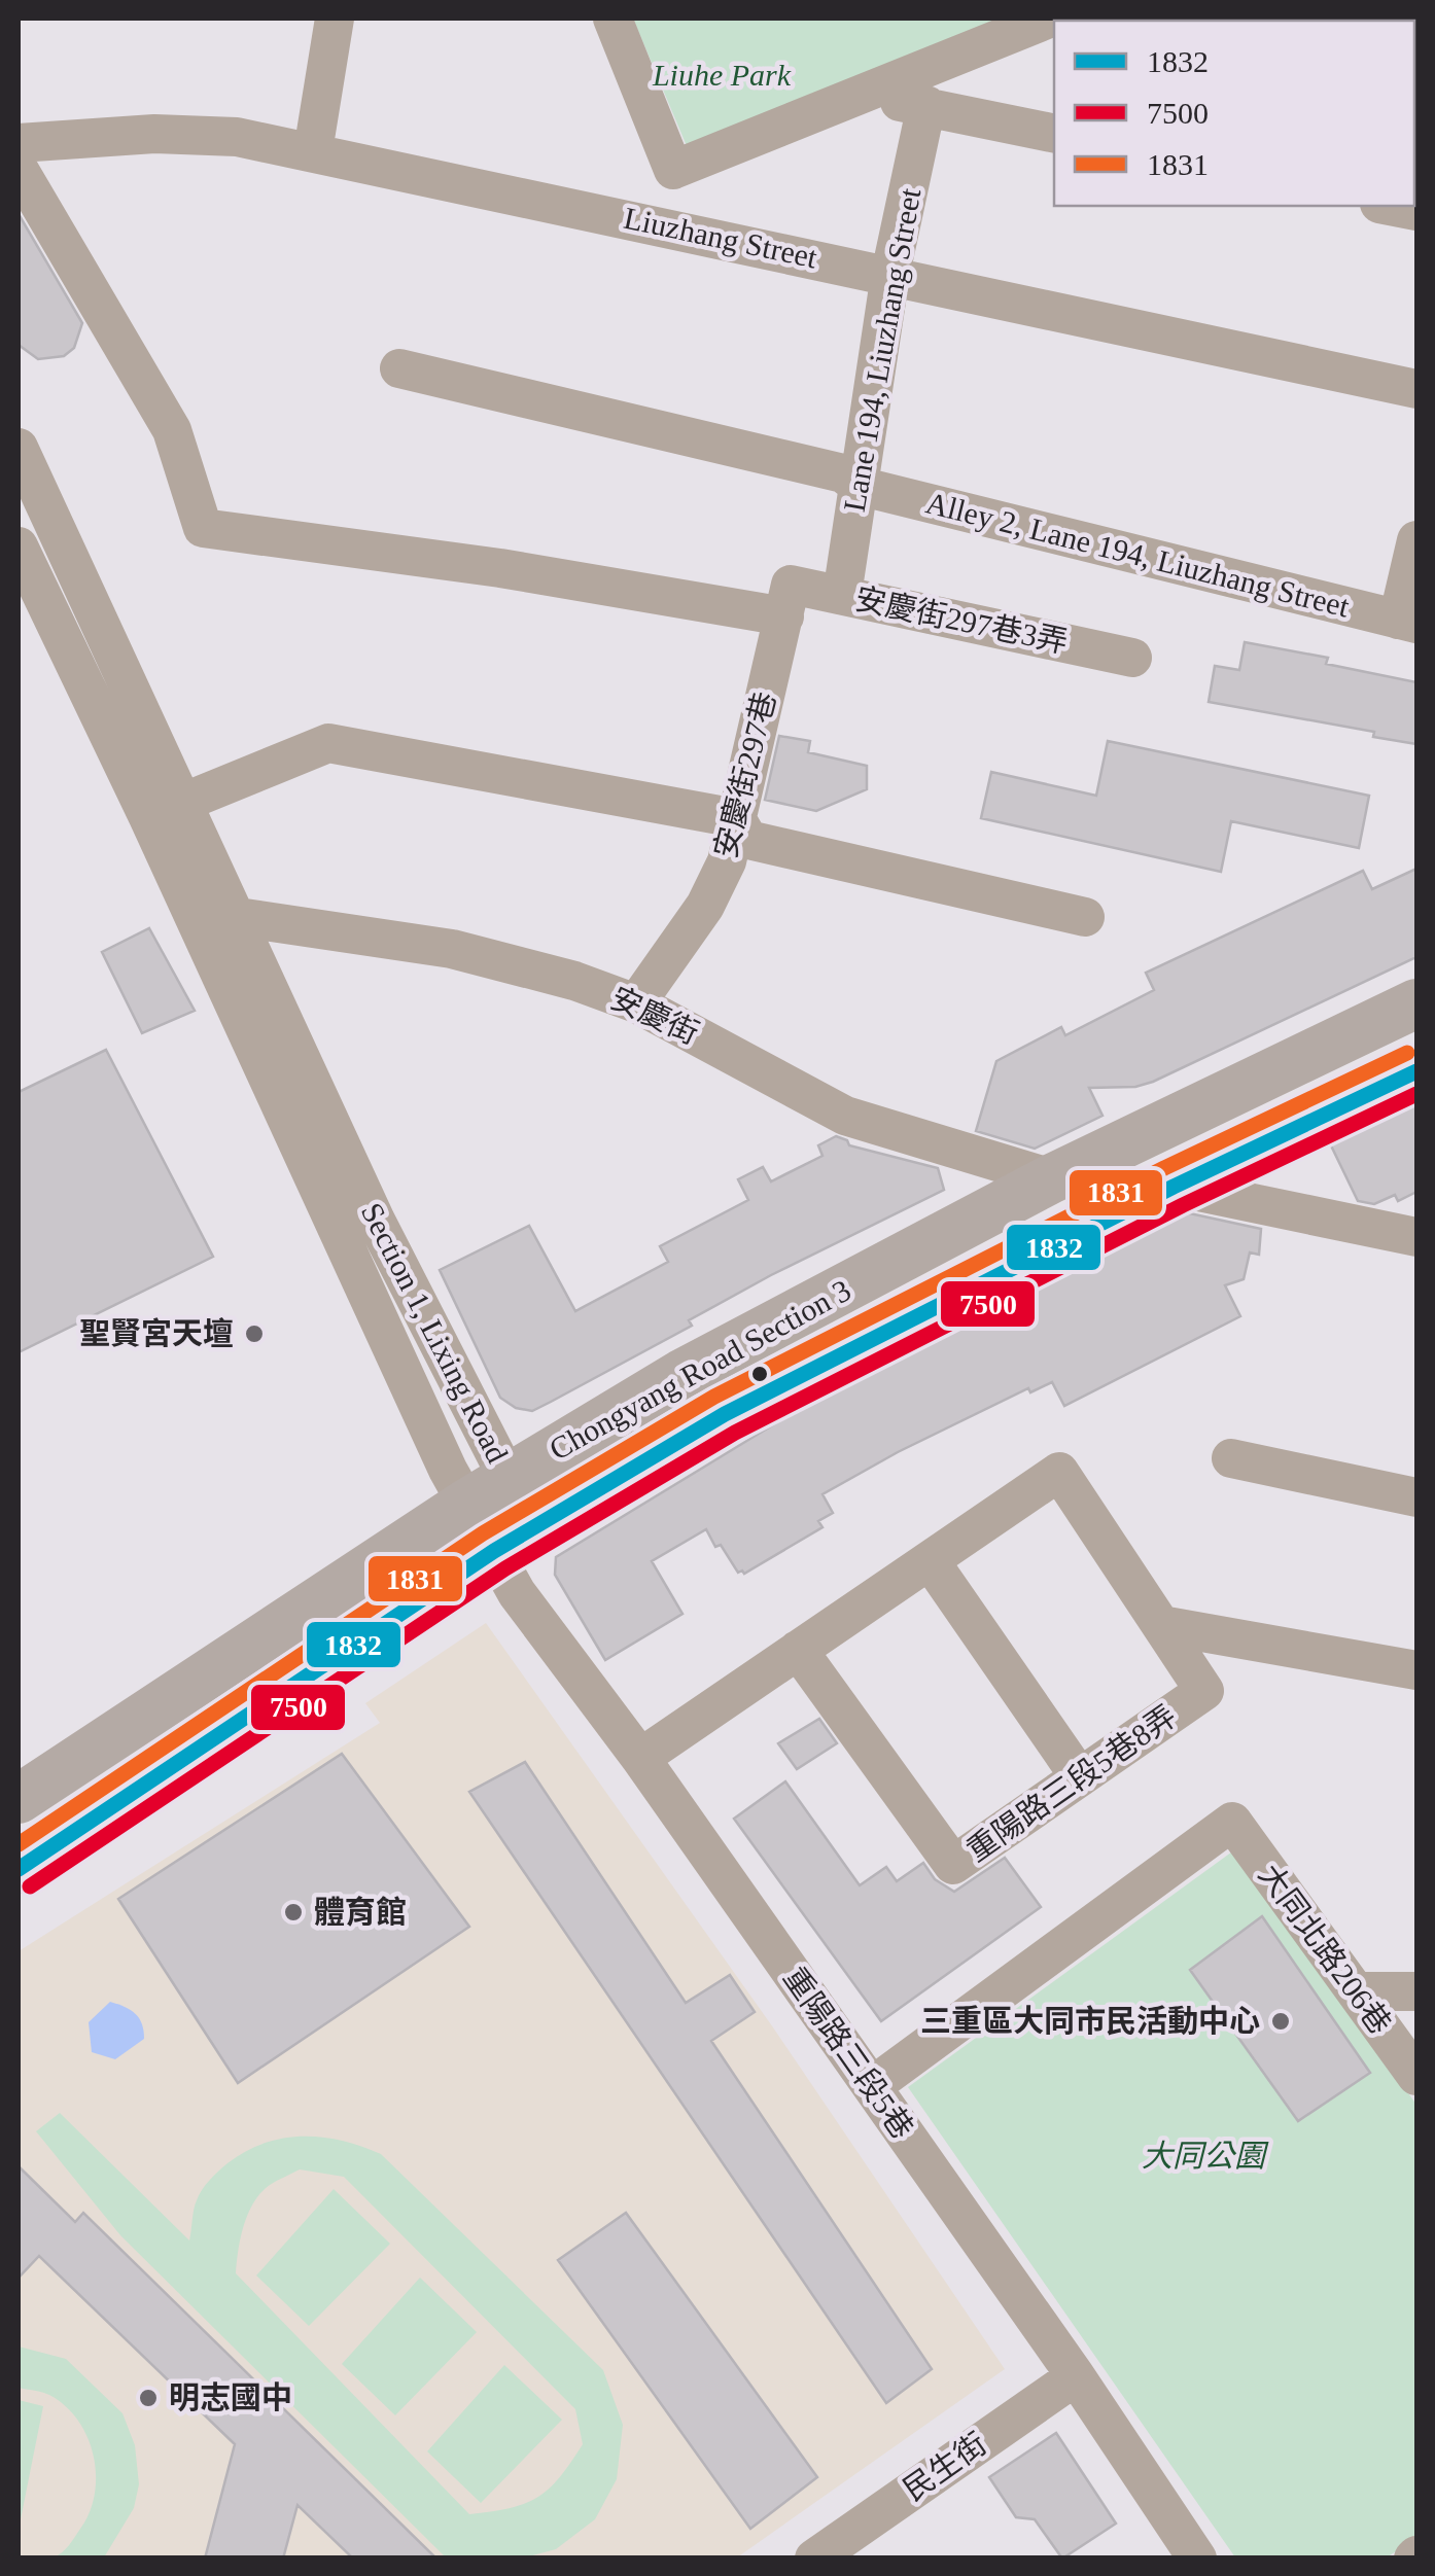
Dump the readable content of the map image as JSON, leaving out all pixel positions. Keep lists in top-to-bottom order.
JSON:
{
  "streets": {
    "main road": ["Chongyang Road Section 3"],
    "street": [
      "Liuzhang Street",
      "Lane 194, Liuzhang Street",
      "Alley 2, Lane 194, Liuzhang Street",
      "安慶街297巷3弄",
      "安慶街297巷",
      "安慶街",
      "Section 1, Lixing Road",
      "重陽路三段5巷8弄",
      "大同北路206巷",
      "重陽路三段5巷",
      "民生街"
    ]
  },
  "crossings": [
    ["Liuzhang Street", "Lane 194, Liuzhang Street"],
    ["Lane 194, Liuzhang Street", "Alley 2, Lane 194, Liuzhang Street"],
    ["Lane 194, Liuzhang Street", "安慶街297巷3弄"],
    ["安慶街297巷3弄", "安慶街297巷"],
    ["安慶街297巷", "安慶街"],
    ["安慶街", "Section 1, Lixing Road"],
    ["安慶街", "Chongyang Road Section 3"],
    ["Section 1, Lixing Road", "Chongyang Road Section 3"],
    ["Section 1, Lixing Road", "重陽路三段5巷"],
    ["Chongyang Road Section 3", "重陽路三段5巷"],
    ["大同北路206巷", "重陽路三段5巷"],
    ["重陽路三段5巷", "民生街"]
  ],
  "parks": ["Liuhe Park", "大同公園"],
  "places": [
    "聖賢宮天壇",
    "體育館",
    "三重區大同市民活動中心",
    "明志國中"
  ],
  "lines": ["transit line 1831", "transit line 1832", "transit line 7500"],
  "legend": ["1832", "7500", "1831"]
}
